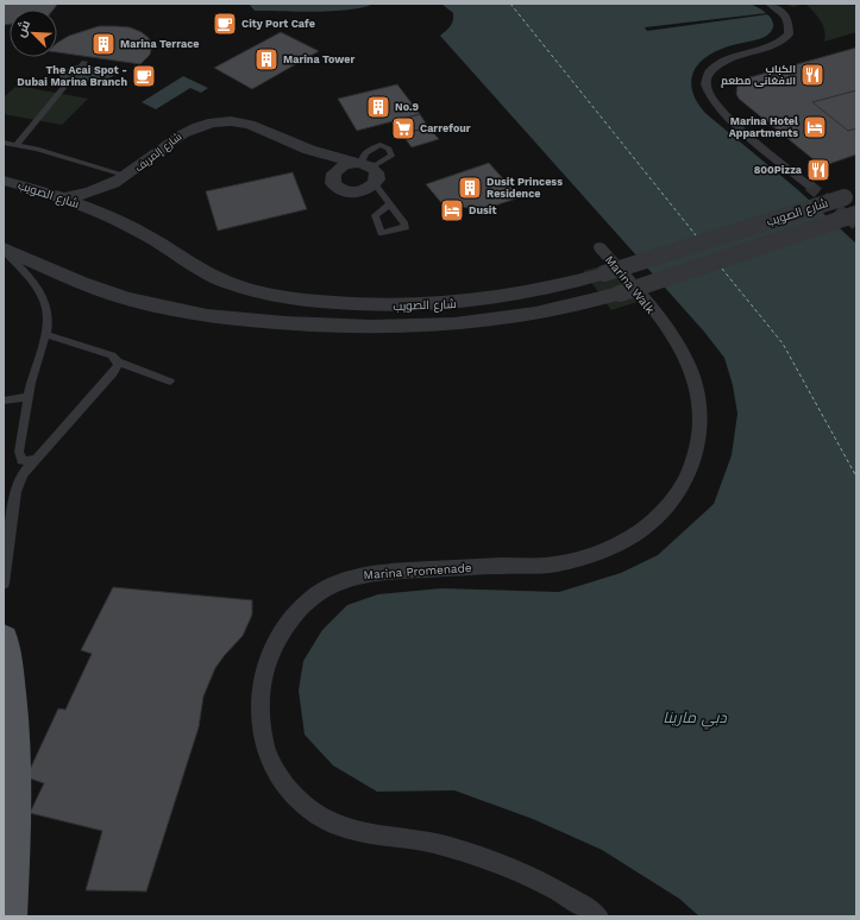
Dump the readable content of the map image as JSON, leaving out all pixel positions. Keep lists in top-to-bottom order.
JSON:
{
  "streets": {
    "street": [
      "شارع إلمريف",
      "شارع الصويب",
      "Marina Walk",
      "Marina Promenade"
    ]
  },
  "crossings": [
    ["شارع إلمريف", "شارع الصويب"],
    ["Marina Walk", "Marina Promenade"]
  ],
  "water": ["دبي مارينا"],
  "places": {
    "cafe": ["City Port Cafe", "The Acai Spot - Dubai Marina Branch"],
    "building": [
      "Marina Terrace",
      "Marina Tower",
      "No.9",
      "Dusit Princess Residence"
    ],
    "restaurant": ["الكباب الافغانی مطعم", "800Pizza"],
    "hotel": ["Marina Hotel Appartments", "Dusit"],
    "supermarket": ["Carrefour"]
  },
  "north": "top left"
}
